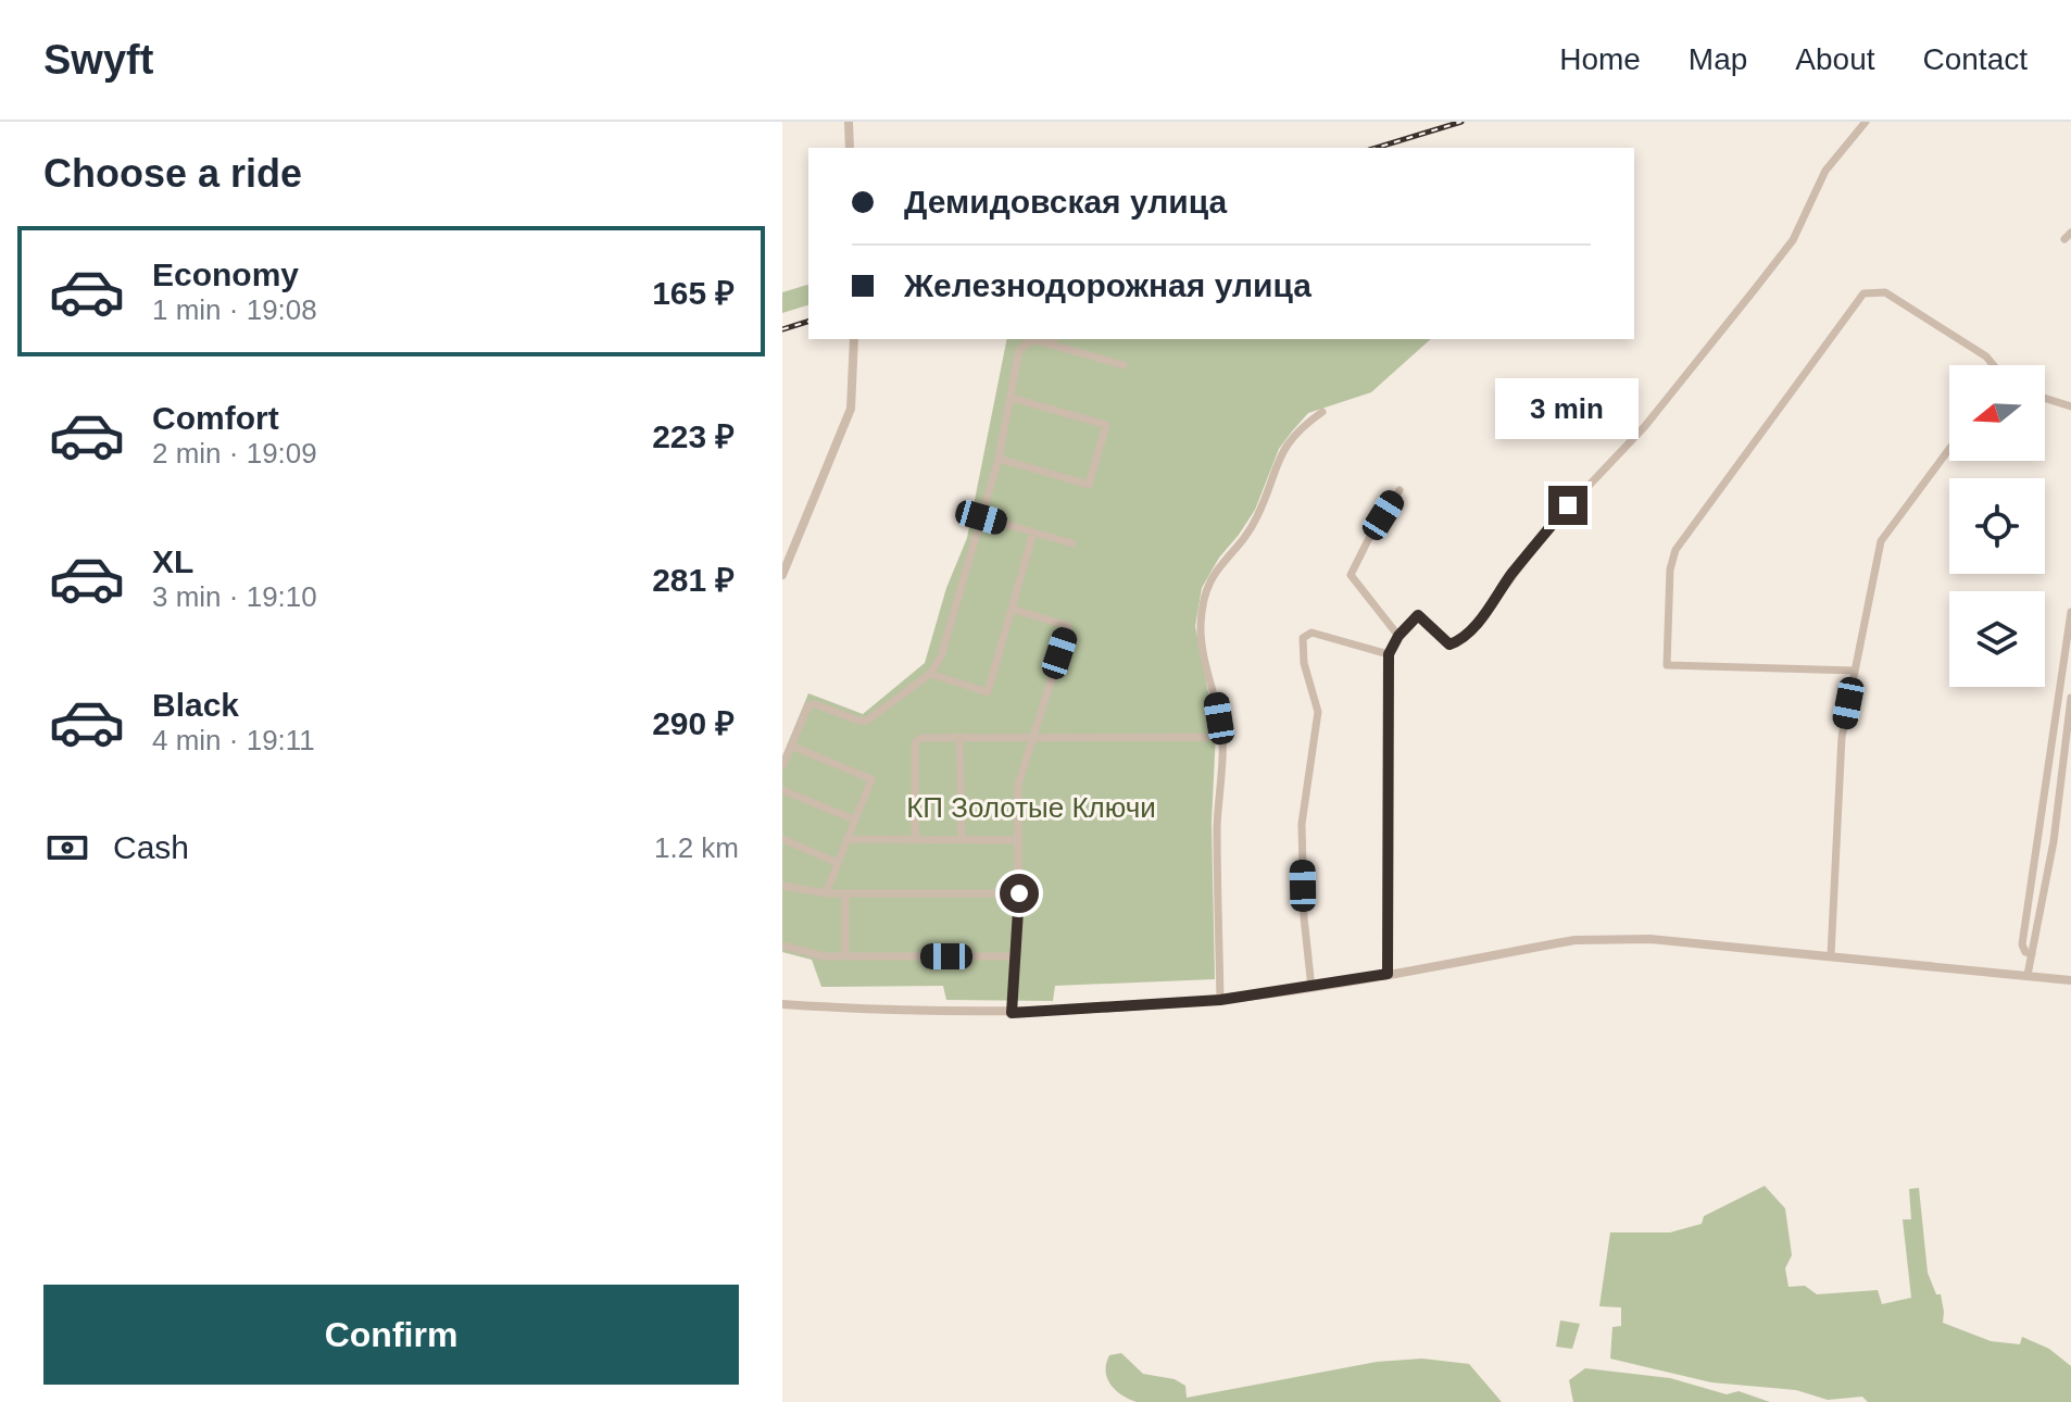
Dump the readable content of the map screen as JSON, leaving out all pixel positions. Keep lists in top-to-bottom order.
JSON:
{
  "parks": ["КП Золотые Ключи"],
  "north": "left",
  "page": {
    "header": "Swyft",
    "nav": [
      "Home",
      "Map",
      "About",
      "Contact"
    ],
    "heading": "Choose a ride",
    "banner": ["Демидовская улица", "Железнодорожная улица"],
    "list": [
      {
        "name": "Economy",
        "note": "1 min · 19:08",
        "value": "165 ₽"
      },
      {
        "name": "Comfort",
        "note": "2 min · 19:09",
        "value": "223 ₽"
      },
      {
        "name": "XL",
        "note": "3 min · 19:10",
        "value": "281 ₽"
      },
      {
        "name": "Black",
        "note": "4 min · 19:11",
        "value": "290 ₽"
      }
    ],
    "bubble": "3 min",
    "pay": ["Cash", "1.2 km"],
    "buttons": "Confirm"
  }
}
